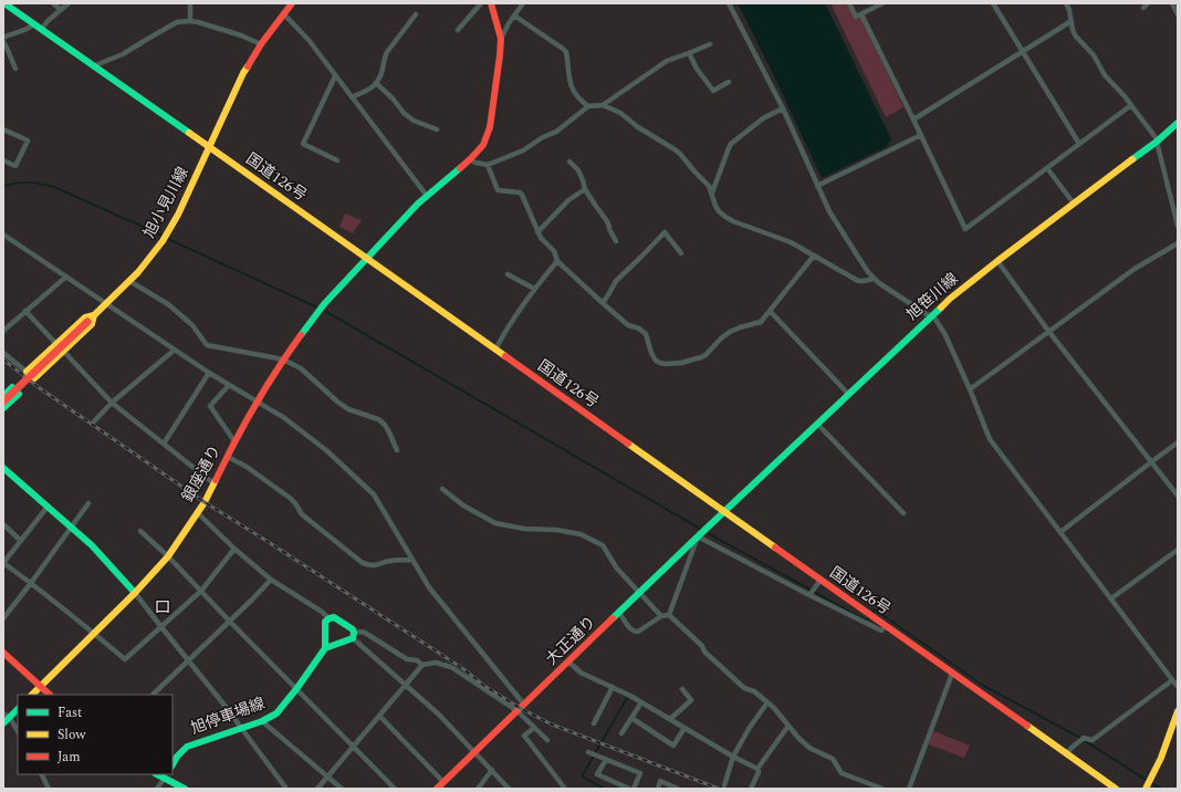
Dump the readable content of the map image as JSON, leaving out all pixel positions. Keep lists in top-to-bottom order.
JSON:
{
  "streets": {
    "main road": [
      "国道126号",
      "旭小見川線",
      "旭笹川線",
      "銀座通り",
      "大正通り",
      "旭停車場線"
    ]
  },
  "crossings": [
    ["国道126号", "旭小見川線"],
    ["国道126号", "旭笹川線"],
    ["国道126号", "銀座通り"],
    ["国道126号", "大正通り"],
    ["旭笹川線", "大正通り"]
  ],
  "districts": ["ロ"],
  "legend": ["Fast", "Slow", "Jam"]
}
